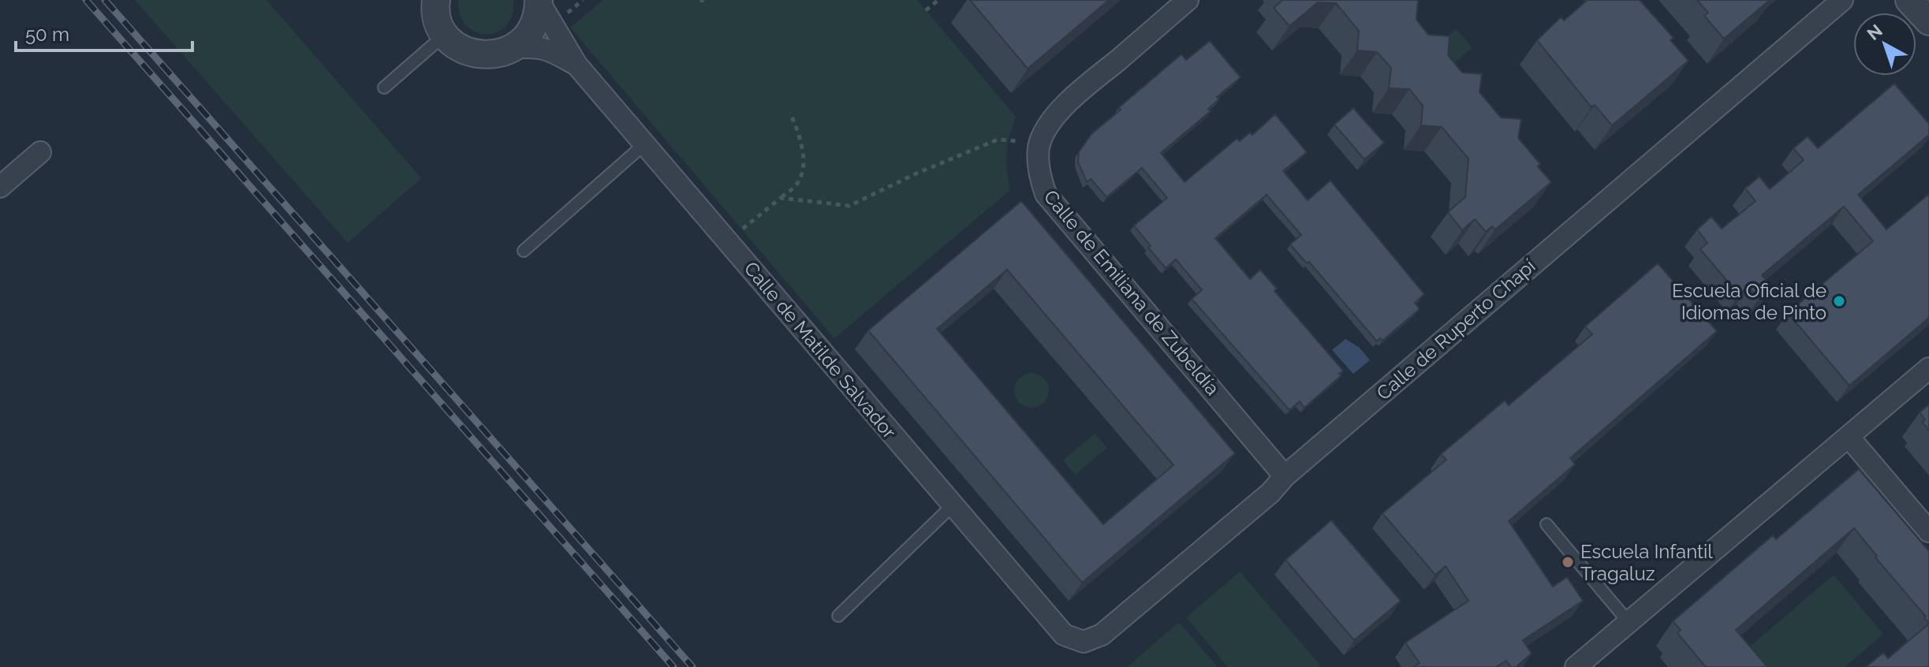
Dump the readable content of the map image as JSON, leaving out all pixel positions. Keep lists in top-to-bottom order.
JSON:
{
  "streets": {
    "street": ["Calle de Emiliana de Zubeldía", "Calle de Ruperto Chapí", "Calle de Matilde Salvador"]
  },
  "crossings": [
    ["Calle de Emiliana de Zubeldía", "Calle de Ruperto Chapí"],
    ["Calle de Ruperto Chapí", "Calle de Matilde Salvador"]
  ],
  "places": ["Escuela Oficial de Idiomas de Pinto", "Escuela Infantil Tragaluz"],
  "scale_bar": "50 m",
  "north": "top left"
}
